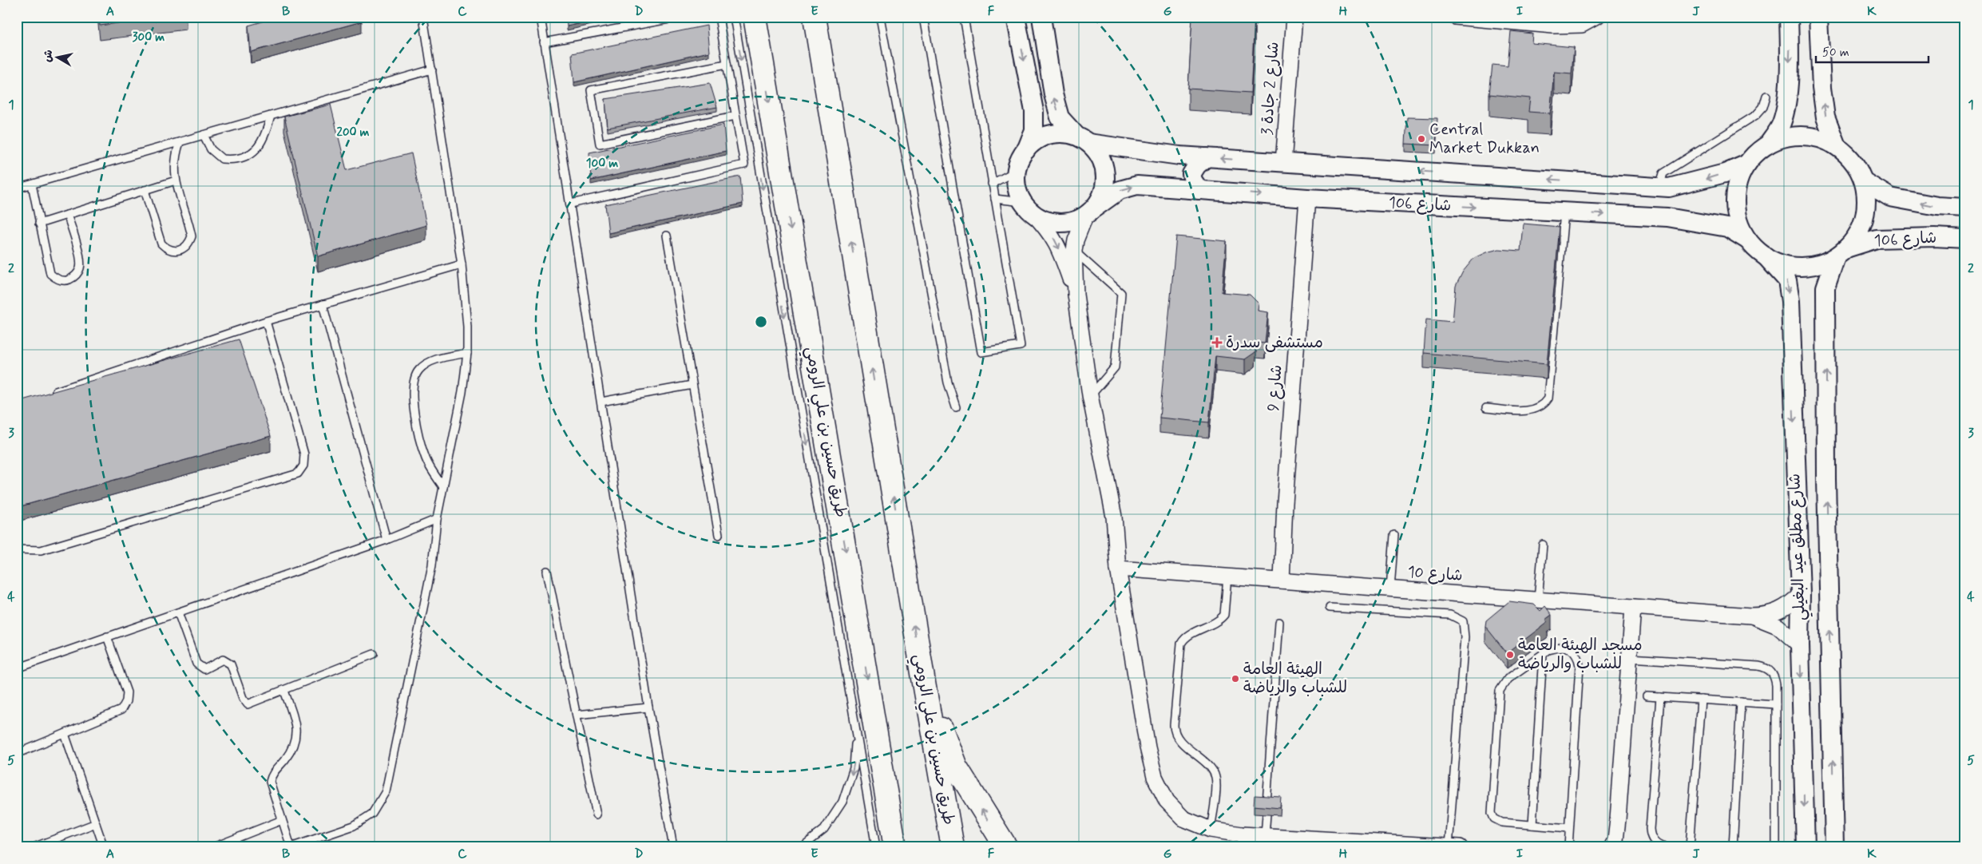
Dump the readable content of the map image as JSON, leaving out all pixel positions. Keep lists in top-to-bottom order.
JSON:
{
  "streets": {
    "highway": ["طريق حسين بن علي الرومي"],
    "street": [
      "شارع 2 جادة 3",
      "شارع 106",
      "شارع 9",
      "شارع مطلق عيد البغيلي",
      "شارع 10"
    ]
  },
  "crossings": [
    ["شارع 2 جادة 3", "شارع 106"],
    ["شارع 106", "شارع 9"],
    ["شارع 106", "شارع مطلق عيد البغيلي"],
    ["شارع 9", "شارع 10"],
    ["شارع مطلق عيد البغيلي", "شارع 10"]
  ],
  "places": {
    "other": ["Central Market Dukkan", "مسجد الهيئة العامة للشباب والرياضة", "الهيئة العامة للشباب والرياضة"],
    "health": ["مستشفى سدرة"]
  },
  "scale_bar": "50 m",
  "north": "left",
  "grid": {
    "columns": [
      "A",
      "B",
      "C",
      "D",
      "E",
      "F",
      "G",
      "H",
      "I",
      "J",
      "K"
    ],
    "rows": [
      "1",
      "2",
      "3",
      "4",
      "5"
    ]
  },
  "rings": ["300 m", "200 m", "100 m"]
}
